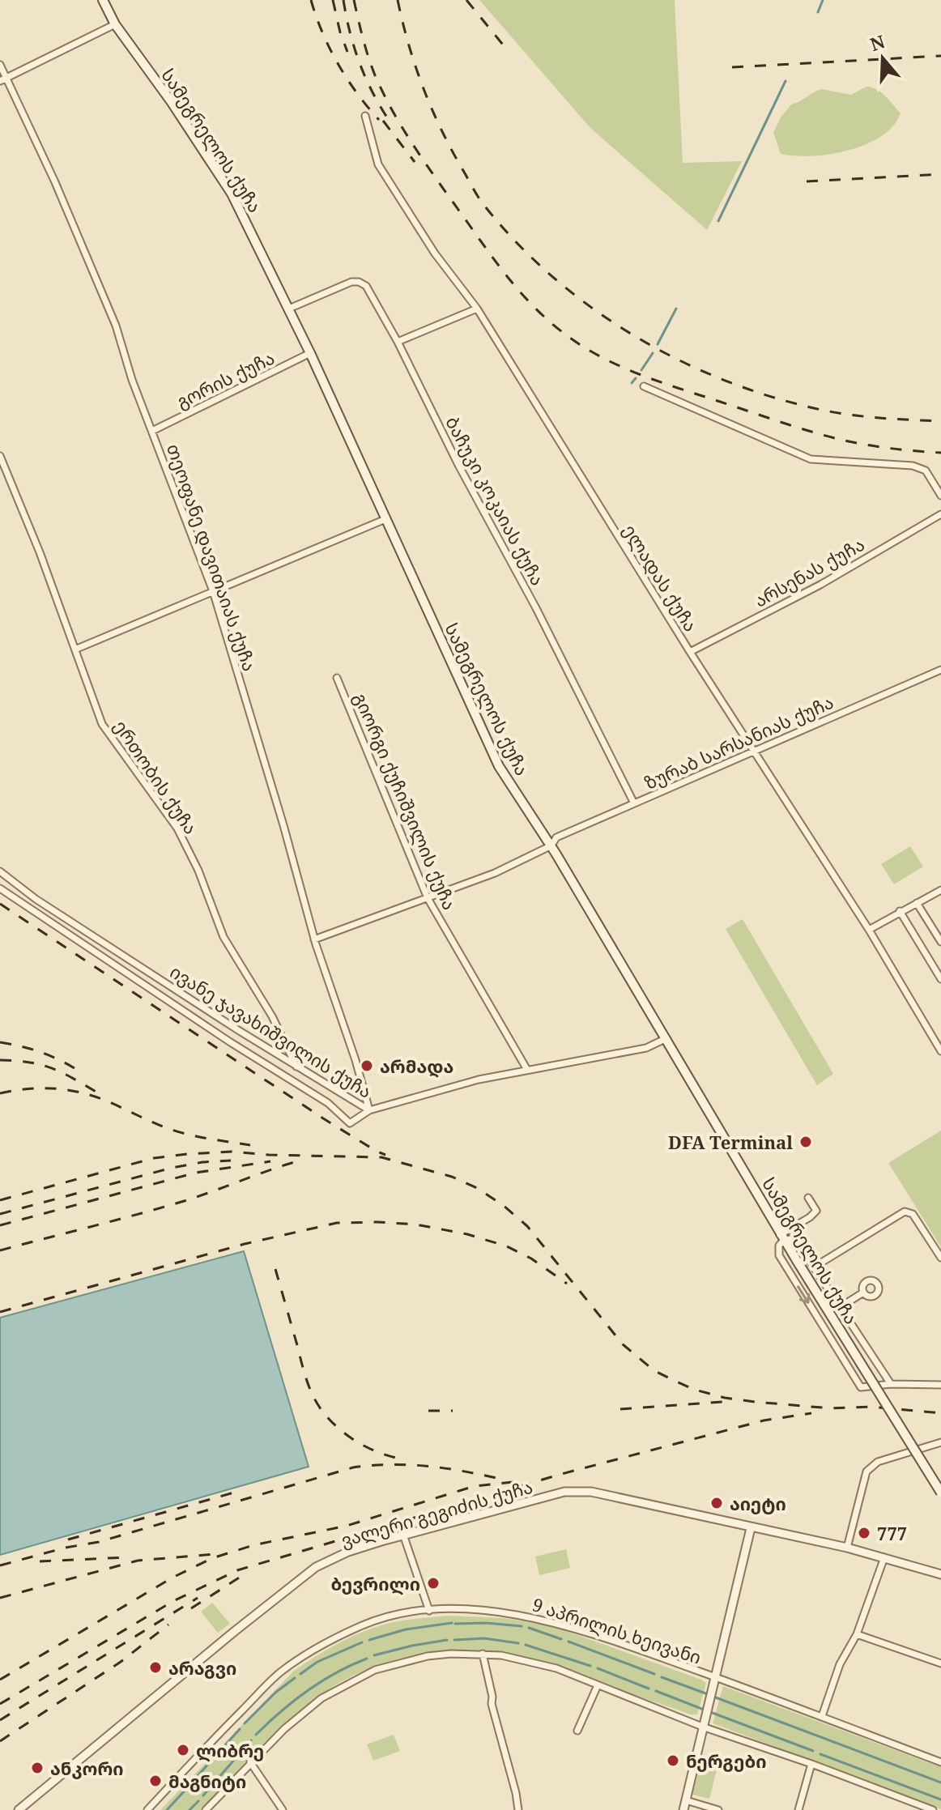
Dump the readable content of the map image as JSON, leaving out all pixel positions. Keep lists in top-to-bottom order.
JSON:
{
  "streets": {
    "main road": ["სამეგრელოს ქუჩა"],
    "street": [
      "გორის ქუჩა",
      "ბაჩუკი კოკაიას ქუჩა",
      "თეოფანე დავითაიას ქუჩა",
      "არსენას ქუჩა",
      "ელადას ქუჩა",
      "ზურაბ სარსანიას ქუჩა",
      "ერთობის ქუჩა",
      "გიორგი ქუჩიშვილის ქუჩა",
      "ივანე ჯავახიშვილის ქუჩა",
      "ვალერი გეგიძის ქუჩა",
      "9 აპრილის ხეივანი"
    ]
  },
  "crossings": [
    ["სამეგრელოს ქუჩა", "გორის ქუჩა"],
    ["სამეგრელოს ქუჩა", "ბაჩუკი კოკაიას ქუჩა"],
    ["სამეგრელოს ქუჩა", "ზურაბ სარსანიას ქუჩა"],
    ["სამეგრელოს ქუჩა", "ივანე ჯავახიშვილის ქუჩა"],
    ["გორის ქუჩა", "თეოფანე დავითაიას ქუჩა"],
    ["ბაჩუკი კოკაიას ქუჩა", "ზურაბ სარსანიას ქუჩა"],
    ["თეოფანე დავითაიას ქუჩა", "ზურაბ სარსანიას ქუჩა"],
    ["თეოფანე დავითაიას ქუჩა", "ივანე ჯავახიშვილის ქუჩა"],
    ["არსენას ქუჩა", "ელადას ქუჩა"],
    ["ელადას ქუჩა", "ზურაბ სარსანიას ქუჩა"],
    ["ზურაბ სარსანიას ქუჩა", "გიორგი ქუჩიშვილის ქუჩა"],
    ["ერთობის ქუჩა", "ივანე ჯავახიშვილის ქუჩა"],
    ["გიორგი ქუჩიშვილის ქუჩა", "ივანე ჯავახიშვილის ქუჩა"]
  ],
  "places": [
    "არმადა",
    "DFA Terminal",
    "აიეტი",
    "777",
    "ბევრილი",
    "არაგვი",
    "ლიბრე",
    "ნერგები",
    "ანკორი",
    "მაგნიტი"
  ],
  "north": "top"
}
